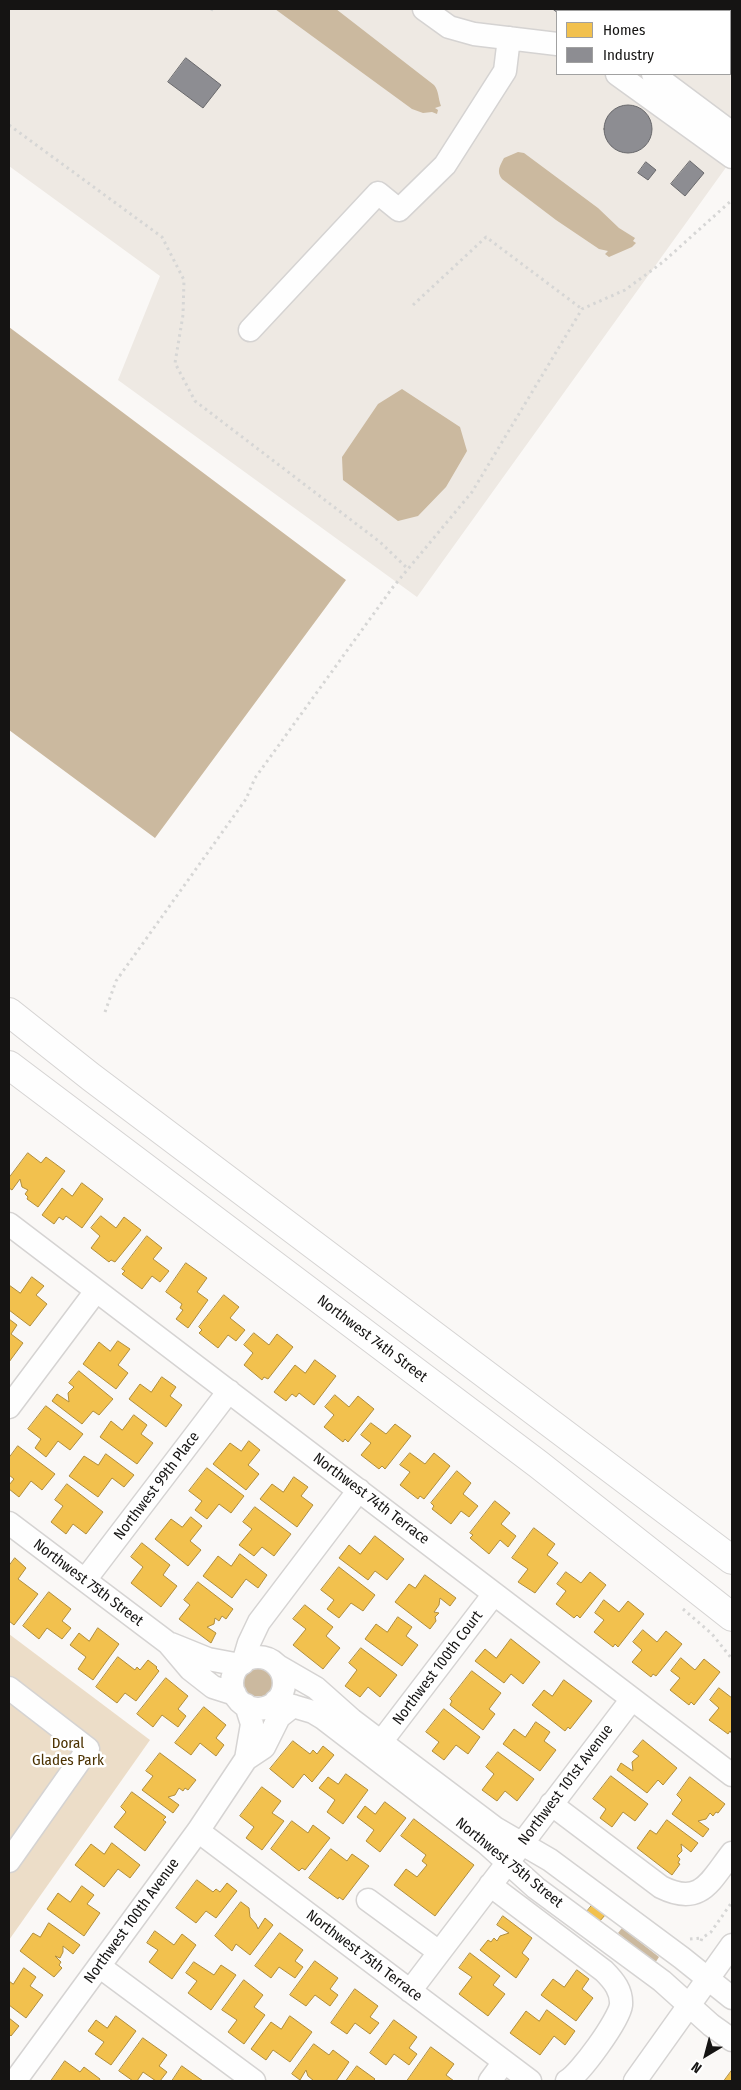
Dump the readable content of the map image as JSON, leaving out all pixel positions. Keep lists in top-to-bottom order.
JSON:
{
  "streets": {
    "main road": ["Northwest 74th Street"],
    "street": [
      "Northwest 99th Place",
      "Northwest 74th Terrace",
      "Northwest 75th Street",
      "Northwest 100th Court",
      "Northwest 101st Avenue",
      "Northwest 100th Avenue",
      "Northwest 75th Terrace"
    ]
  },
  "crossings": [
    ["Northwest 99th Place", "Northwest 74th Terrace"],
    ["Northwest 99th Place", "Northwest 75th Street"],
    ["Northwest 74th Terrace", "Northwest 100th Court"],
    ["Northwest 74th Terrace", "Northwest 101st Avenue"],
    ["Northwest 75th Street", "Northwest 100th Court"],
    ["Northwest 75th Street", "Northwest 101st Avenue"],
    ["Northwest 75th Street", "Northwest 100th Avenue"],
    ["Northwest 101st Avenue", "Northwest 75th Terrace"],
    ["Northwest 100th Avenue", "Northwest 75th Terrace"]
  ],
  "parks": ["Doral Glades Park"],
  "legend": ["Homes", "Industry"],
  "north": "bottom left"
}
